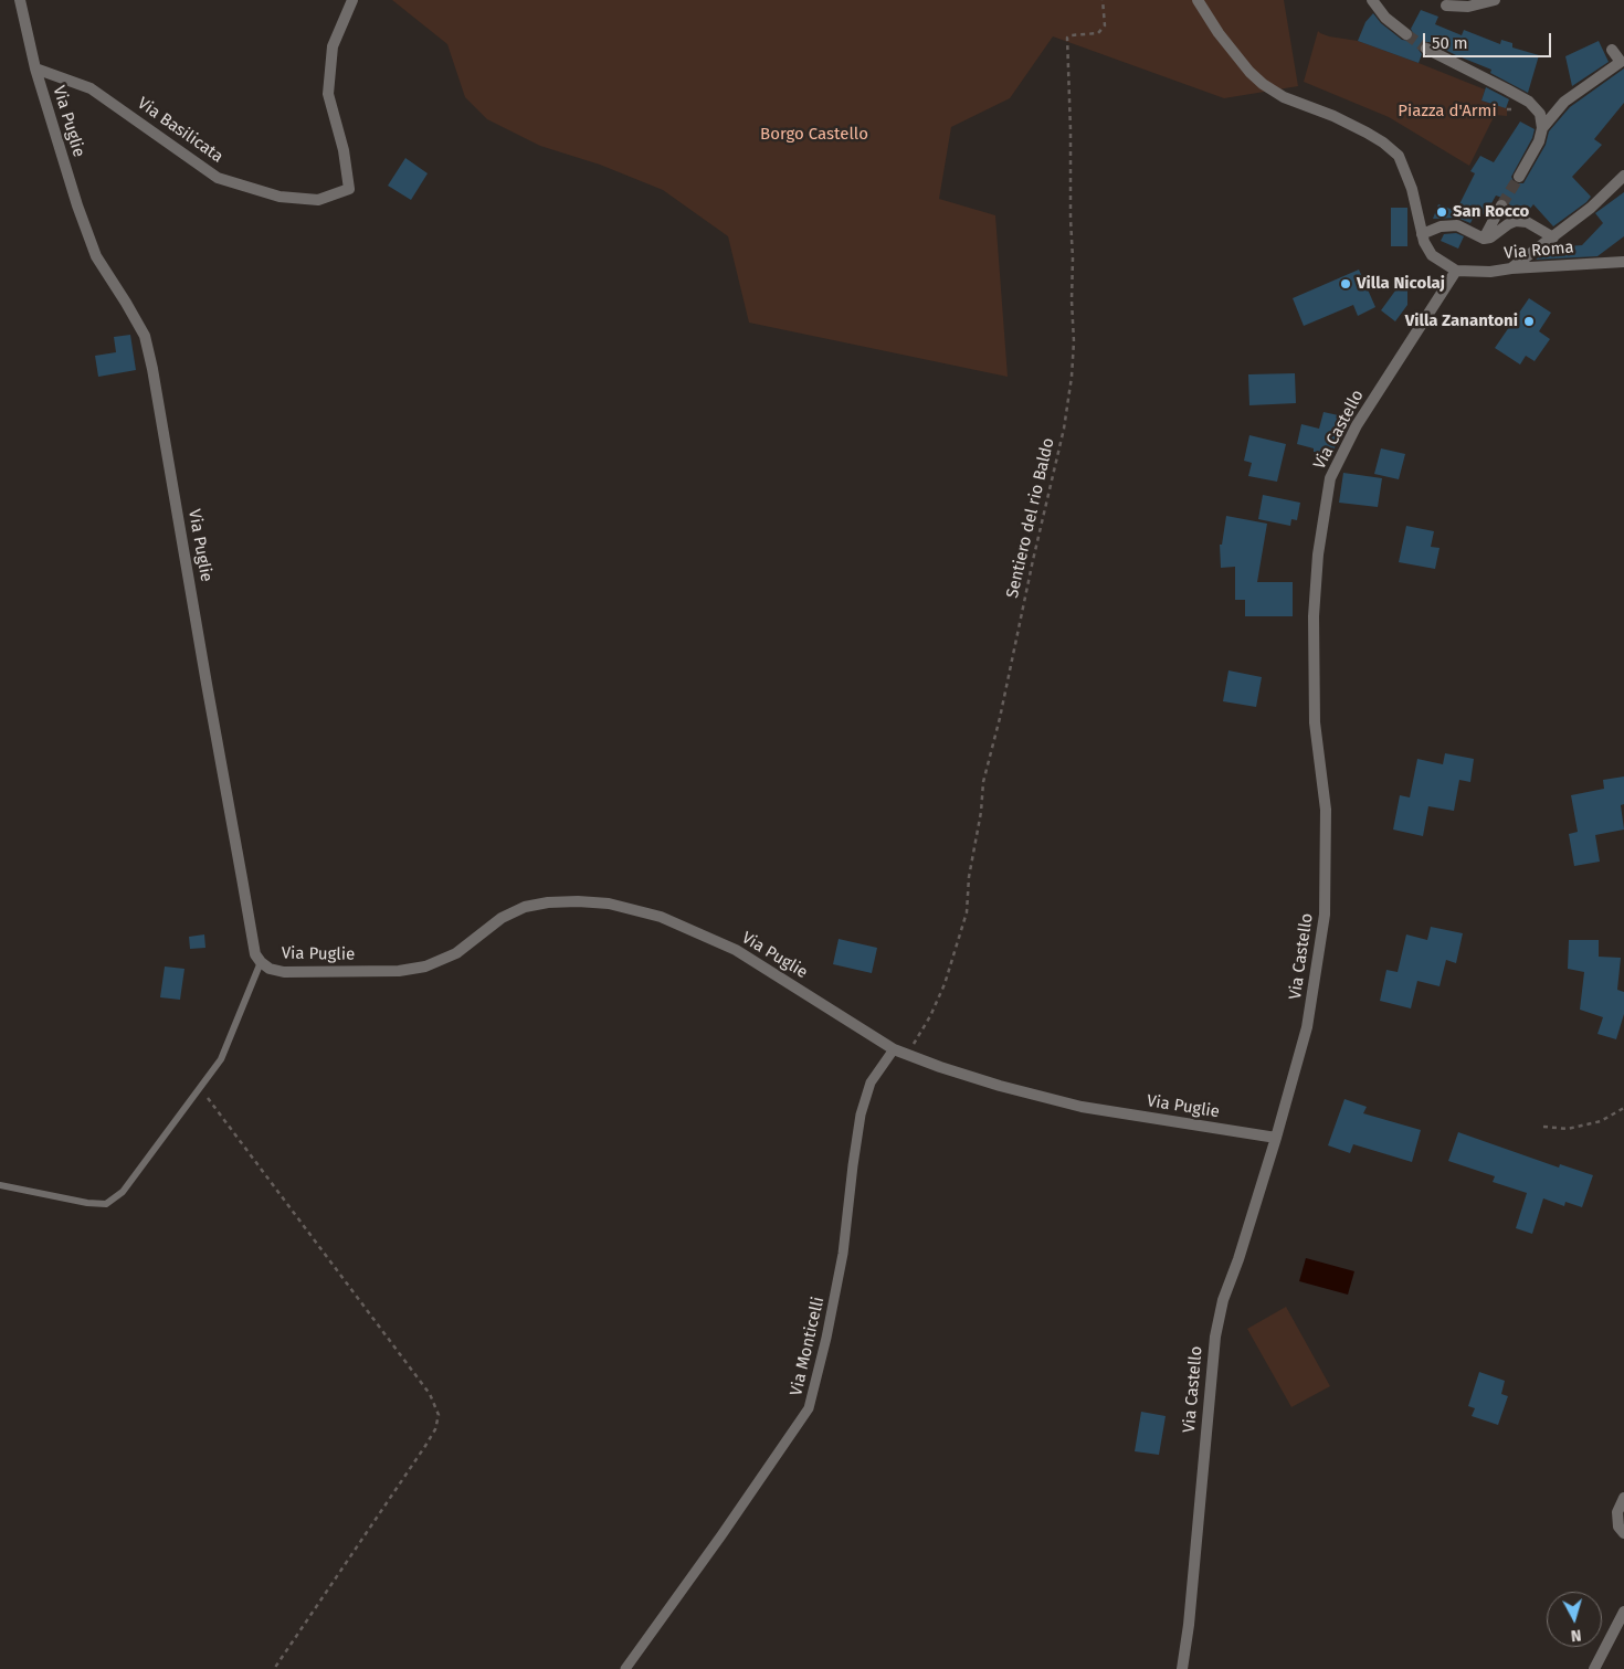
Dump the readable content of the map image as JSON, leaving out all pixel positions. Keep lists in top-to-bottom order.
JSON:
{
  "streets": {
    "street": [
      "Via Puglie",
      "Via Basilicata",
      "Via Roma",
      "Via Castello",
      "Via Monticelli"
    ],
    "path": ["Sentiero del rio Baldo"]
  },
  "crossings": [
    ["Via Puglie", "Via Basilicata"],
    ["Via Puglie", "Via Castello"],
    ["Via Puglie", "Sentiero del rio Baldo"],
    ["Via Puglie", "Via Monticelli"],
    ["Via Roma", "Via Castello"]
  ],
  "parks": ["Piazza d'Armi", "Borgo Castello"],
  "places": ["San Rocco", "Villa Nicolaj", "Villa Zanantoni"],
  "scale_bar": "50 m",
  "north": "bottom"
}
